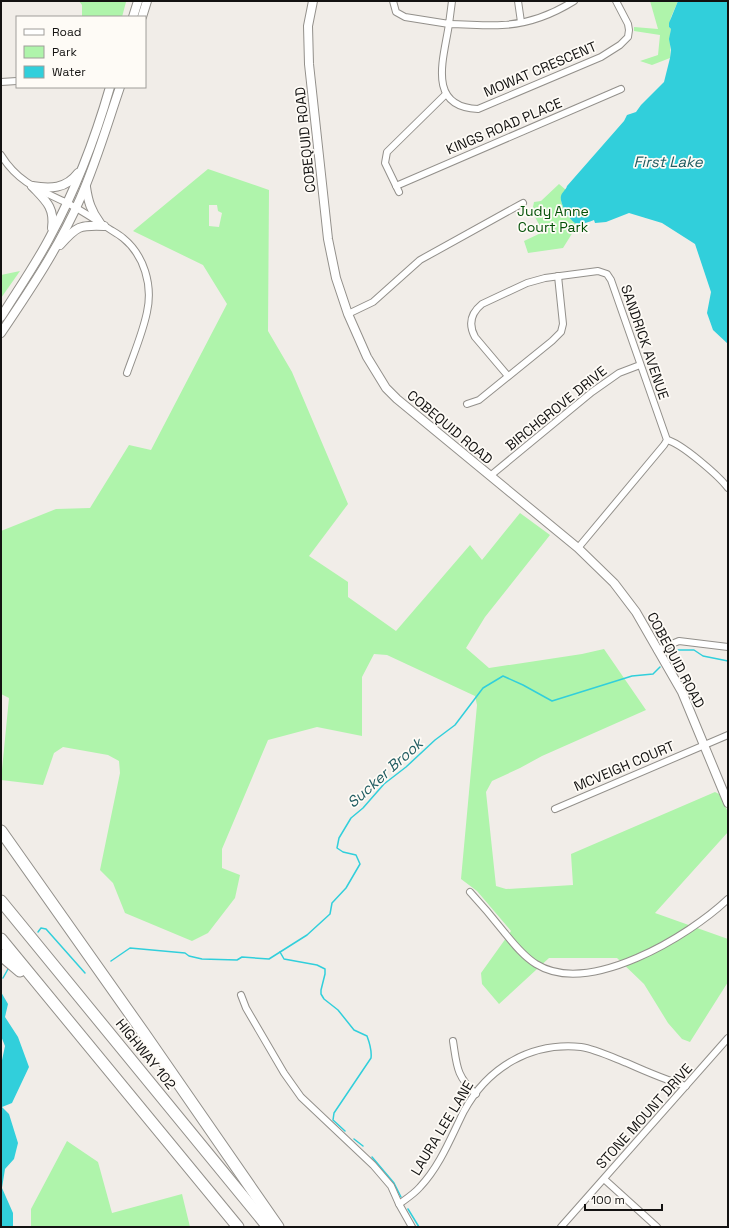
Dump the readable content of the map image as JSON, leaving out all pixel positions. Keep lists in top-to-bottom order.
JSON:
{
  "streets": {
    "highway": ["HIGHWAY 102"],
    "main road": ["COBEQUID ROAD"],
    "street": [
      "MOWAT CRESCENT",
      "KINGS ROAD PLACE",
      "SANDRICK AVENUE",
      "BIRCHGROVE DRIVE",
      "MCVEIGH COURT",
      "STONE MOUNT DRIVE",
      "LAURA LEE LANE"
    ]
  },
  "crossings": [
    ["MOWAT CRESCENT", "KINGS ROAD PLACE"],
    ["COBEQUID ROAD", "BIRCHGROVE DRIVE"],
    ["COBEQUID ROAD", "MCVEIGH COURT"],
    ["SANDRICK AVENUE", "BIRCHGROVE DRIVE"],
    ["STONE MOUNT DRIVE", "LAURA LEE LANE"]
  ],
  "water": ["First Lake", "Sucker Brook"],
  "parks": ["Judy Anne Court Park"],
  "legend": ["Road", "Park", "Water"],
  "scale_bar": "100 m"
}
